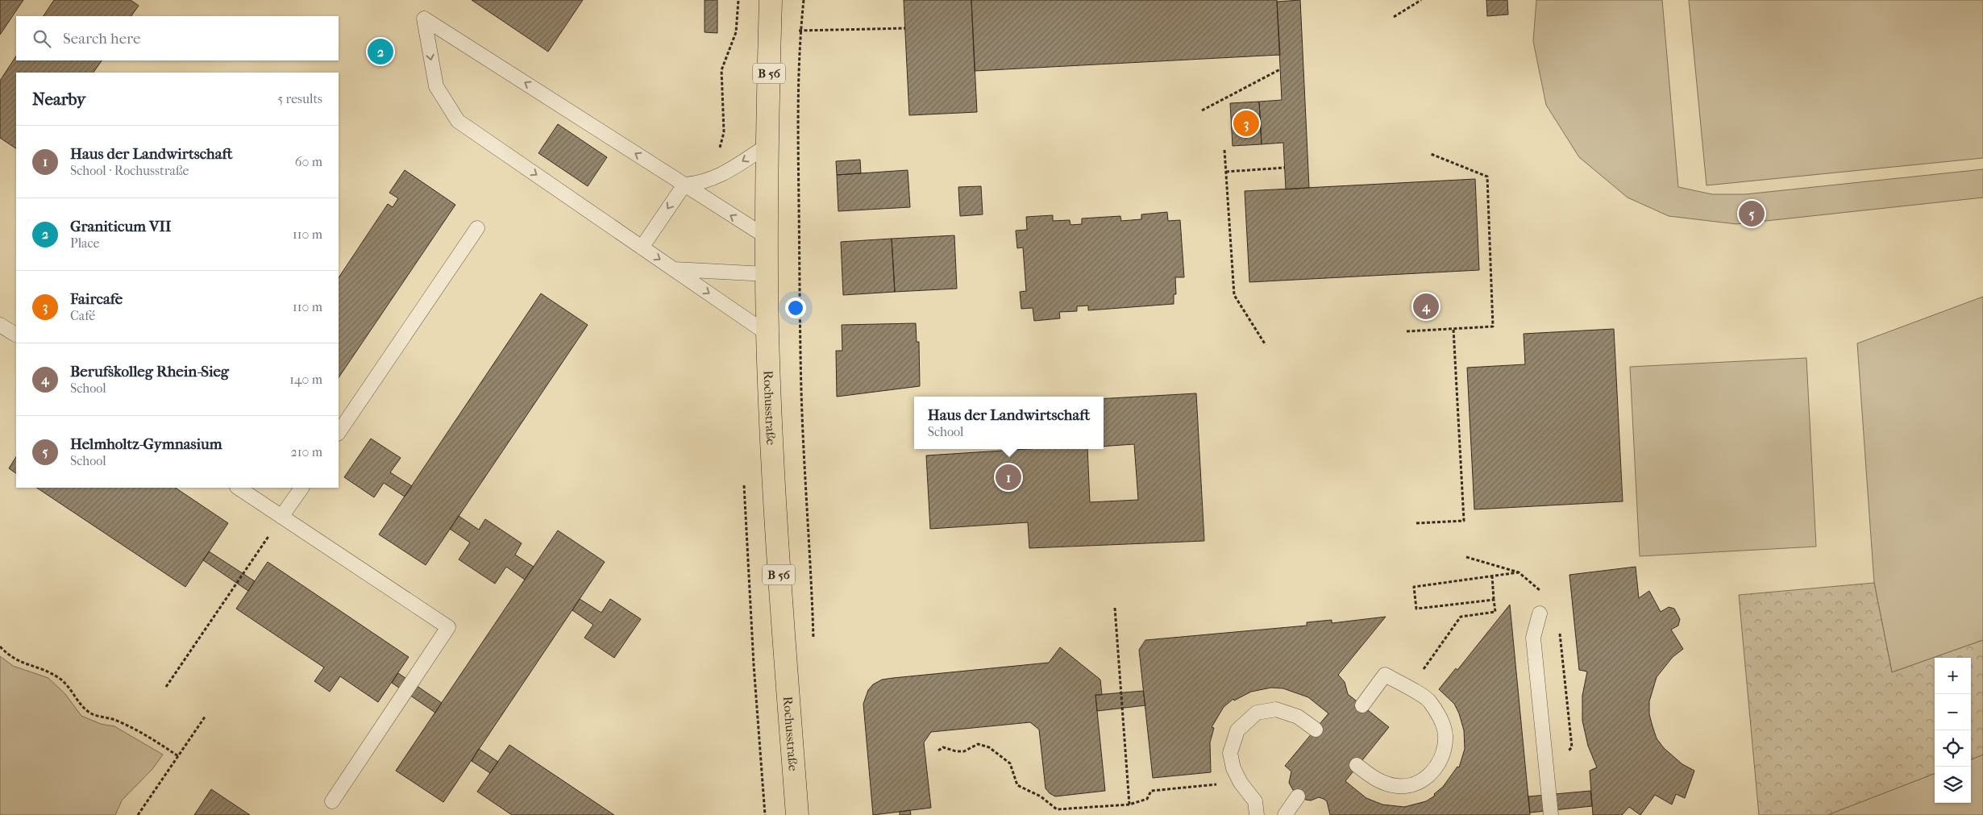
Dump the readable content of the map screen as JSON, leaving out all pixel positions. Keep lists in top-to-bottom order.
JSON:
{
  "streets": {
    "main road": ["B 56", "Rochusstraße"]
  },
  "page": {
    "search": "Search here",
    "pins": [
      "2",
      "3",
      "5",
      "4",
      "1"
    ],
    "heading": ["Nearby", "5 results"],
    "list": [
      {
        "mark": "1",
        "name": "Haus der Landwirtschaft",
        "note": "School · Rochusstraße",
        "value": "60 m"
      },
      {
        "mark": "2",
        "name": "Graniticum VII",
        "note": "Place",
        "value": "110 m"
      },
      {
        "mark": "3",
        "name": "Faircafe",
        "note": "Café",
        "value": "110 m"
      },
      {
        "mark": "4",
        "name": "Berufskolleg Rhein-Sieg",
        "note": "School",
        "value": "140 m"
      },
      {
        "mark": "5",
        "name": "Helmholtz-Gymnasium",
        "note": "School",
        "value": "210 m"
      }
    ],
    "popup": ["Haus der Landwirtschaft", "School"],
    "map_buttons": ["+", "−"]
  }
}
